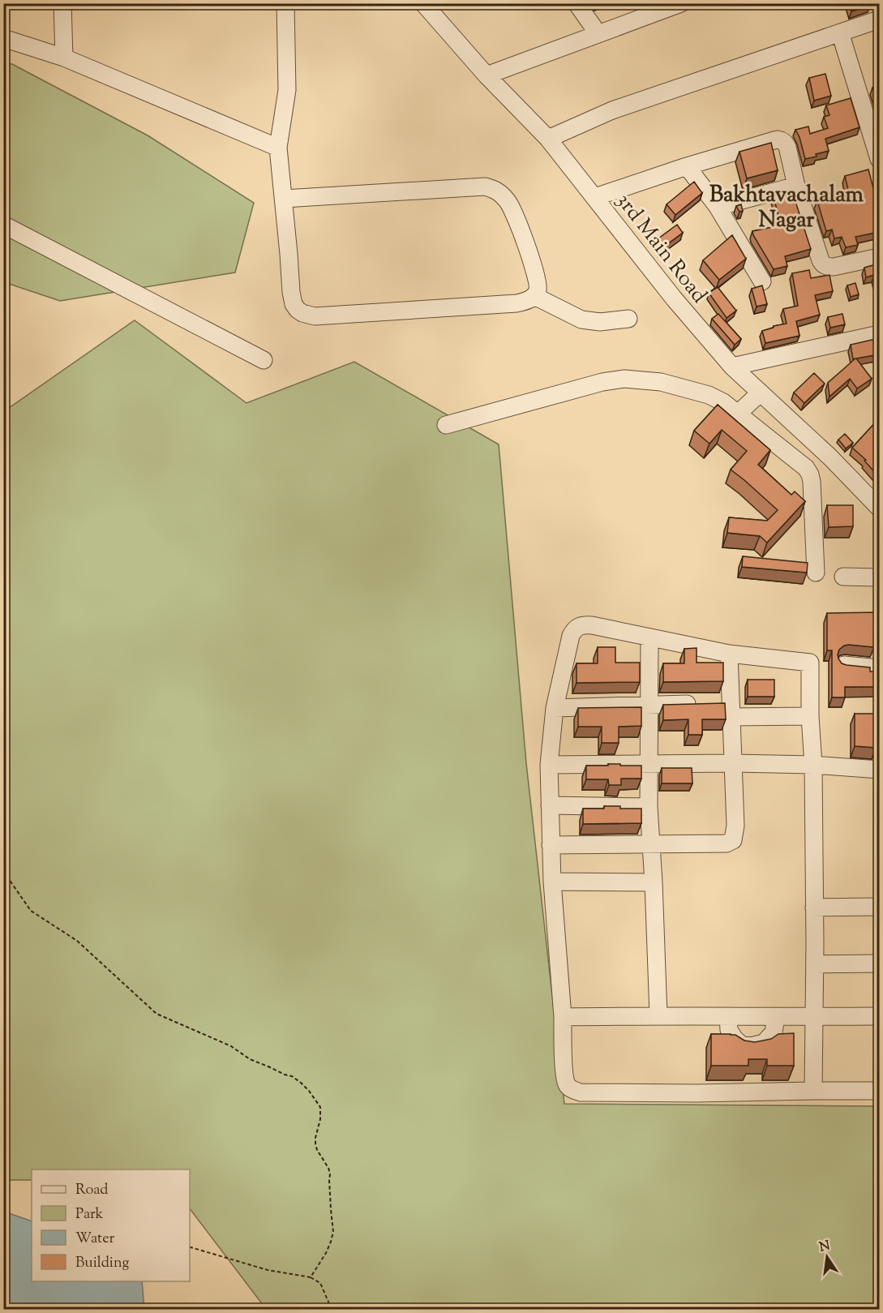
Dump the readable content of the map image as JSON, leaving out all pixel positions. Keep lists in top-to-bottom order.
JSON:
{
  "streets": {
    "street": ["3rd Main Road"]
  },
  "districts": ["Bakhtavachalam Nagar"],
  "legend": [
    "Road",
    "Park",
    "Water",
    "Building"
  ],
  "north": "top"
}
